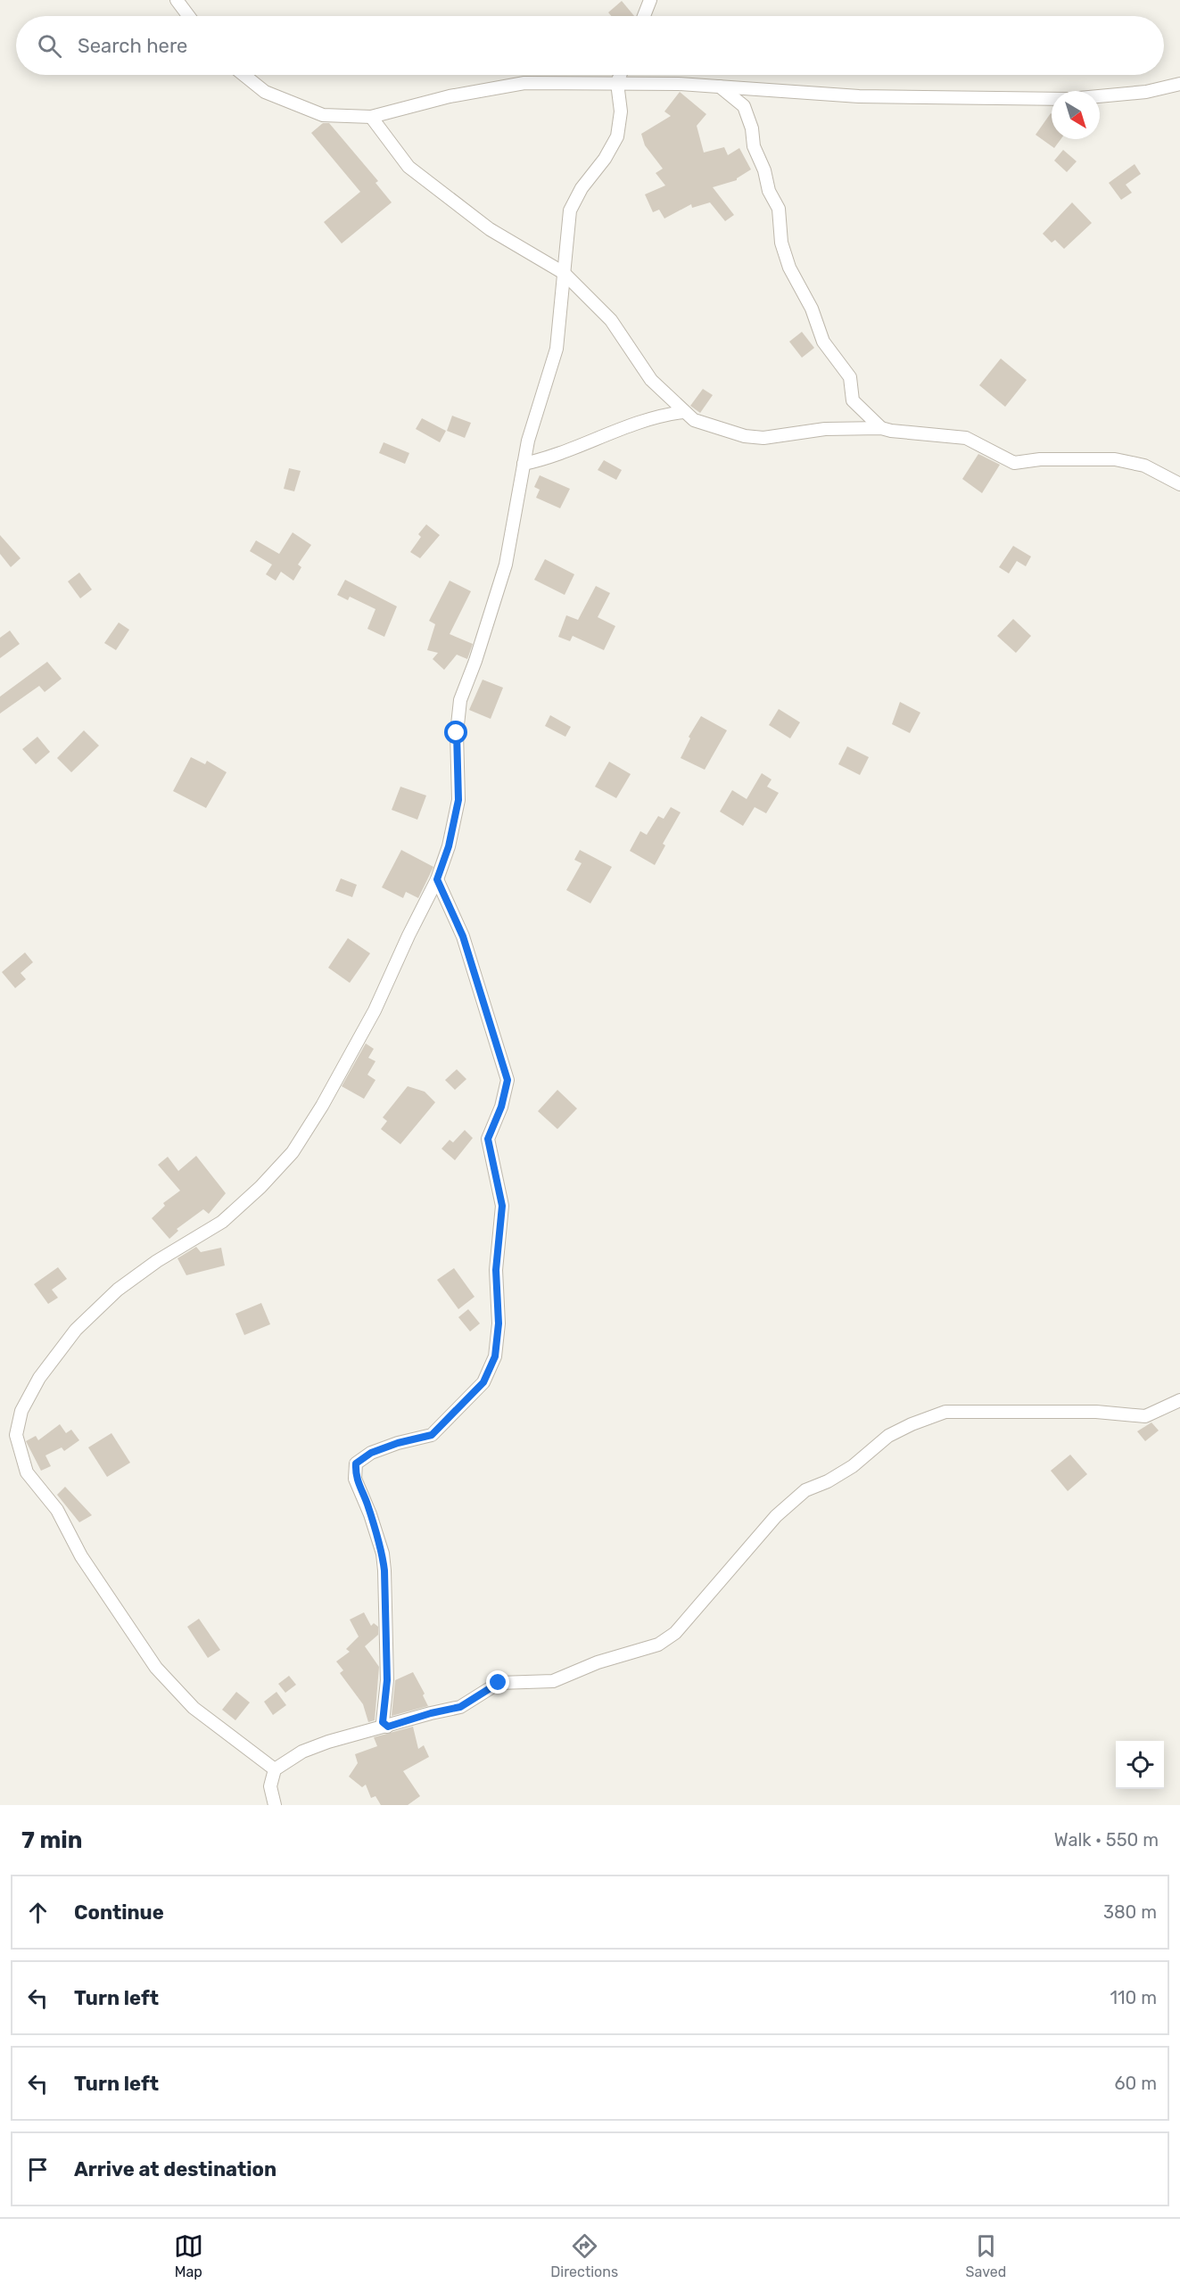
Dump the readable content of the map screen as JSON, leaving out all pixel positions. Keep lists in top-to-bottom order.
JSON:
{
  "north": "bottom right",
  "page": {
    "search": "Search here",
    "heading": ["7 min", "Walk · 550 m"],
    "list": [
      ["Continue", "380 m"],
      ["Turn left", "110 m"],
      ["Turn left", "60 m"],
      "Arrive at destination"
    ],
    "nav": ["Map", "Directions", "Saved"]
  }
}
